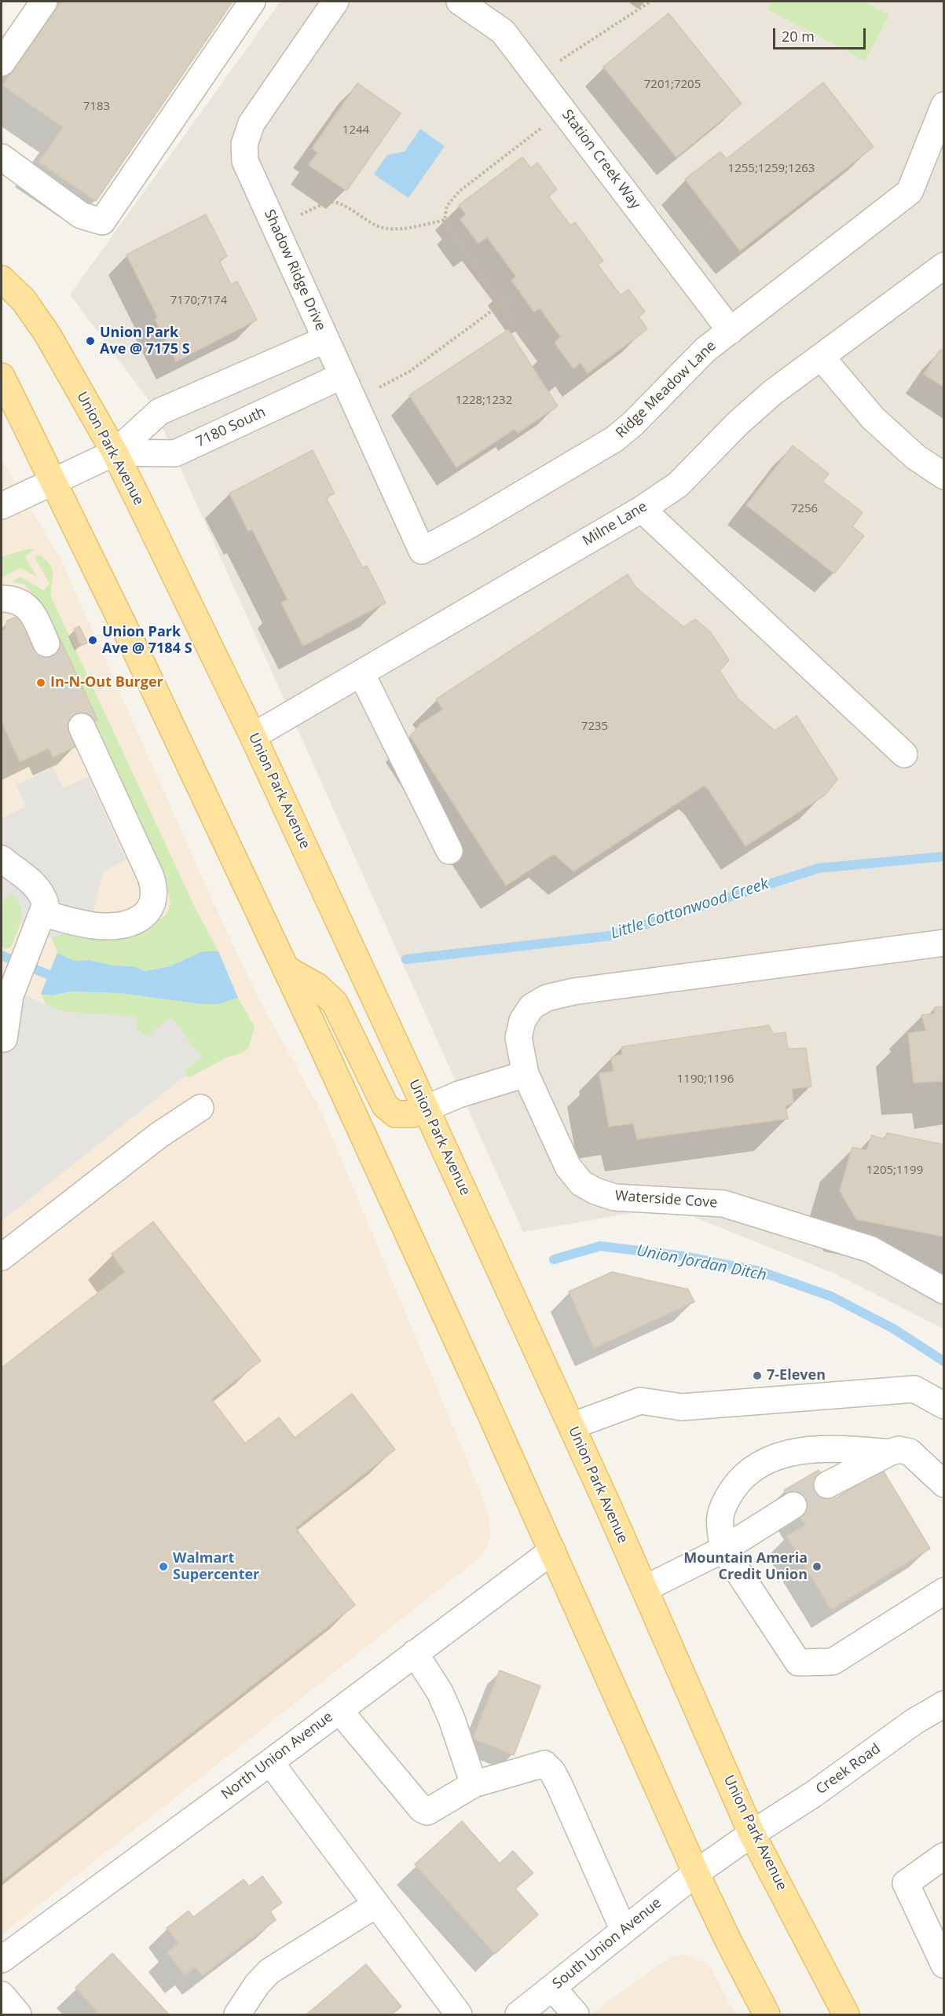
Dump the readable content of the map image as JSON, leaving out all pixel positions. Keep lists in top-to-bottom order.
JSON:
{
  "streets": {
    "main road": ["Union Park Avenue"],
    "street": [
      "Station Creek Way",
      "Shadow Ridge Drive",
      "Ridge Meadow Lane",
      "7180 South",
      "Milne Lane",
      "Waterside Cove",
      "North Union Avenue",
      "Creek Road",
      "South Union Avenue"
    ]
  },
  "crossings": [
    ["Station Creek Way", "Ridge Meadow Lane"],
    ["Shadow Ridge Drive", "Ridge Meadow Lane"],
    ["Shadow Ridge Drive", "7180 South"],
    ["7180 South", "Union Park Avenue"],
    ["Union Park Avenue", "Milne Lane"],
    ["Union Park Avenue", "Creek Road"],
    ["Creek Road", "South Union Avenue"]
  ],
  "water": ["Little Cottonwood Creek", "Union Jordan Ditch"],
  "places": [
    "Union Park Ave @ 7175 S",
    "Union Park Ave @ 7184 S",
    "In-N-Out Burger",
    "7-Eleven",
    "Walmart Supercenter",
    "Mountain Ameria Credit Union"
  ],
  "house_numbers": [
    "7201;7205",
    "7183",
    "1244",
    "1255;1259;1263",
    "7170;7174",
    "1228;1232",
    "7256",
    "7235",
    "1190;1196",
    "1205;1199"
  ],
  "scale_bar": "20 m"
}
